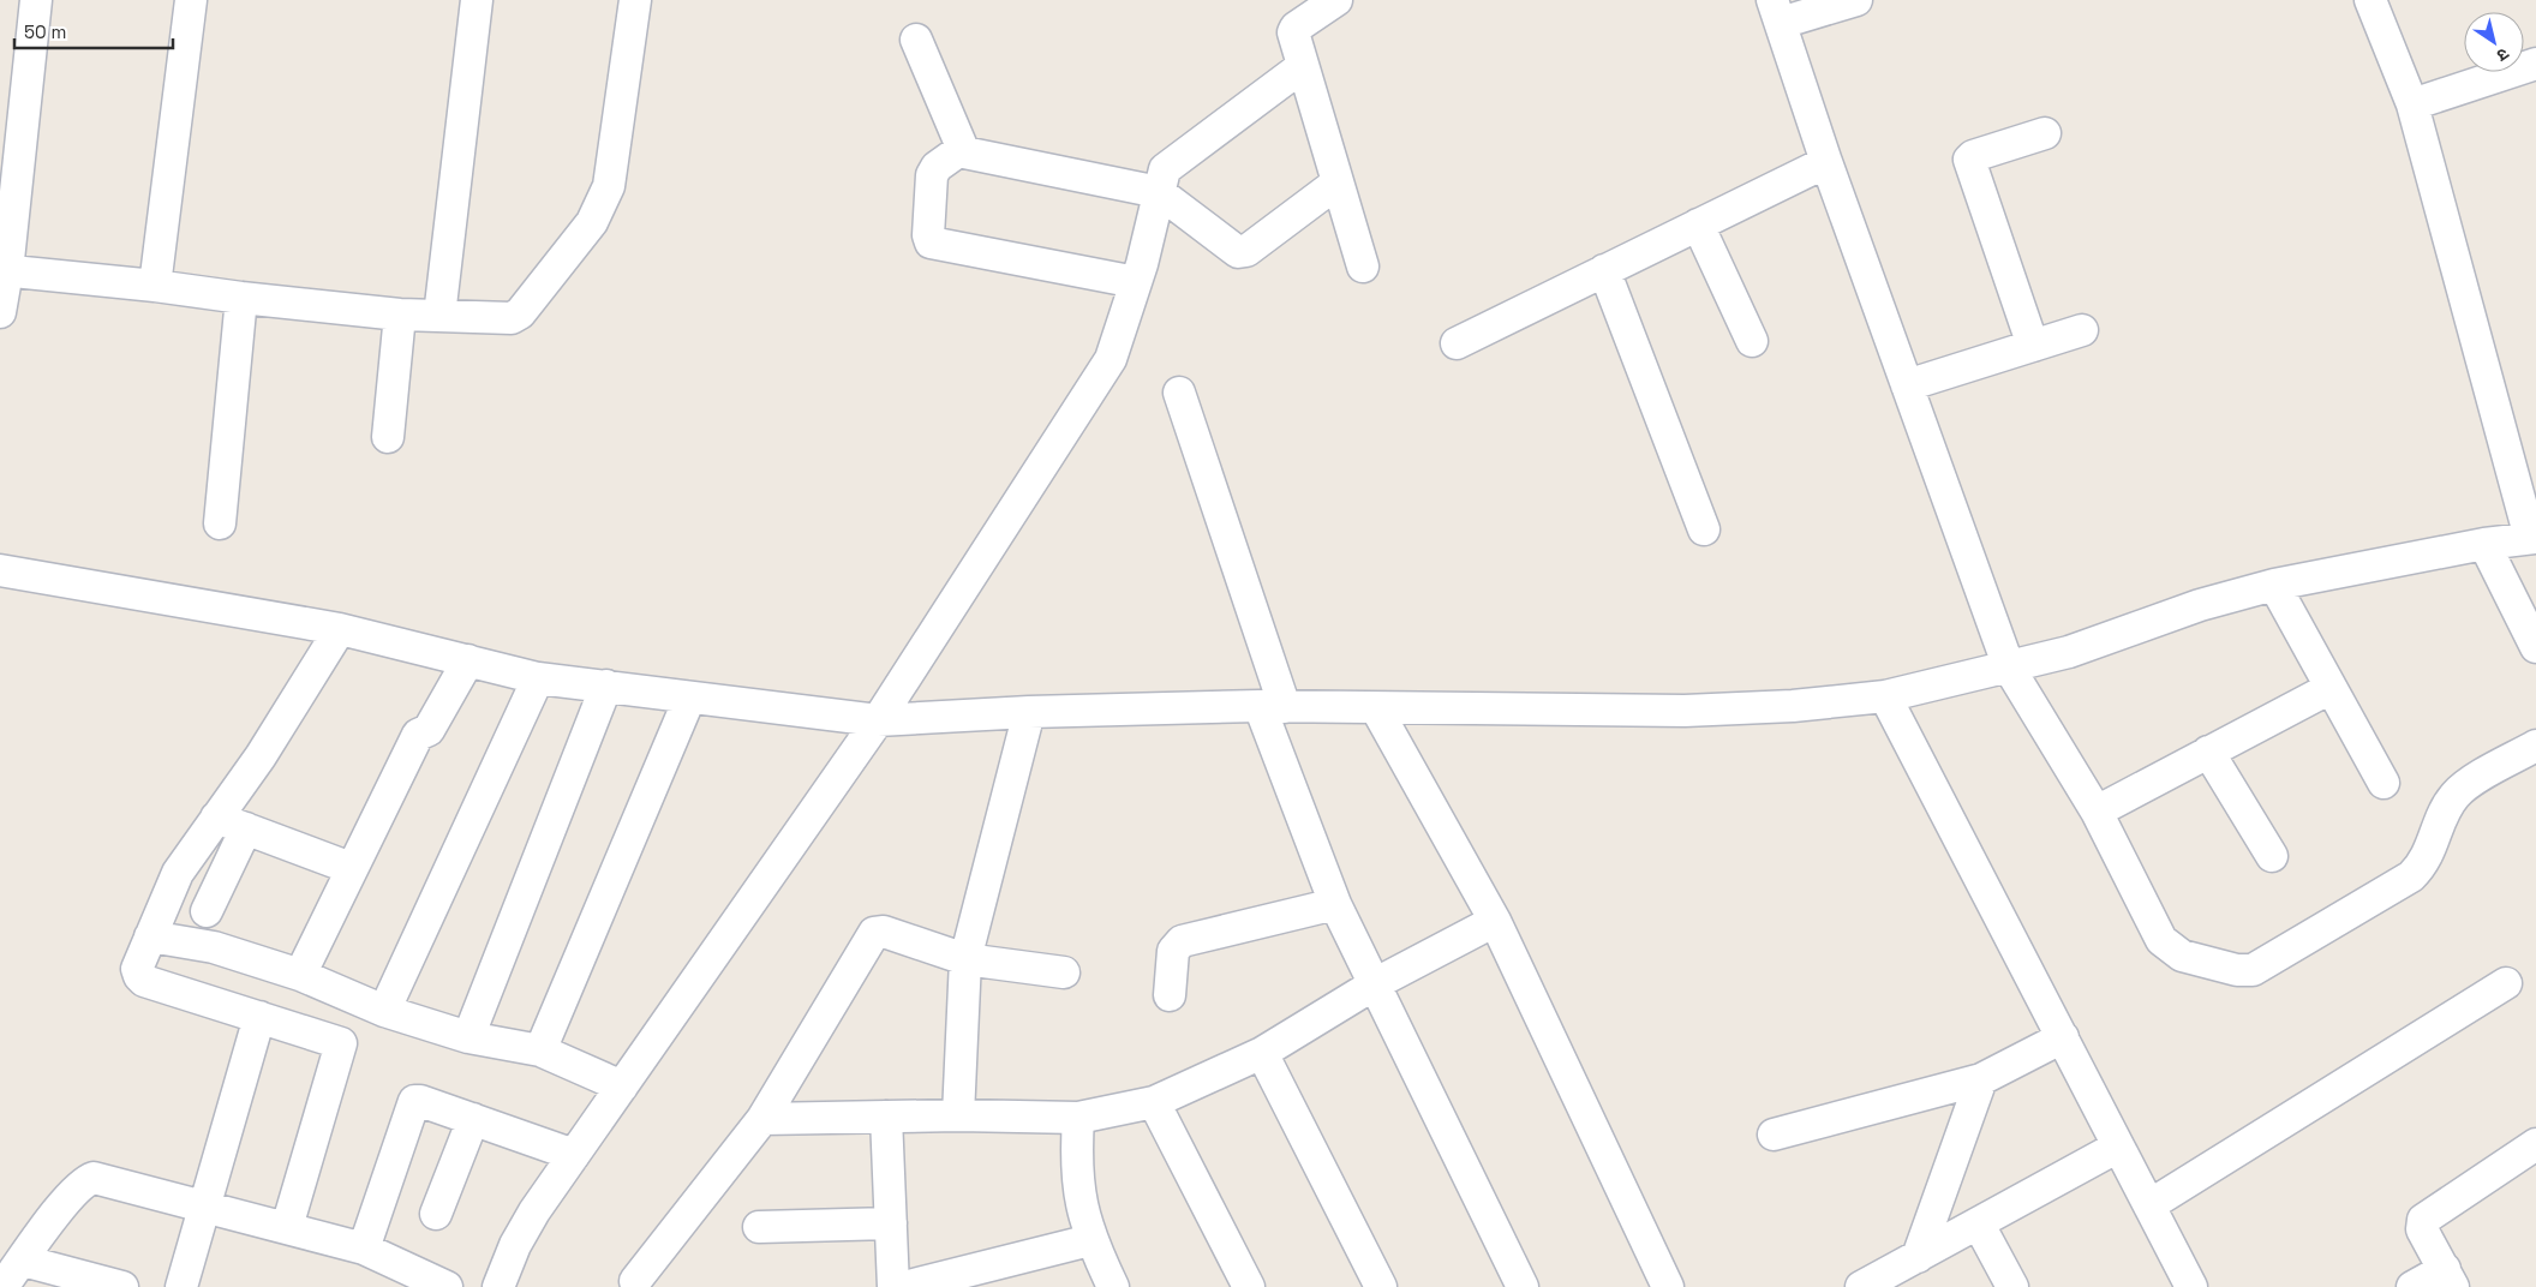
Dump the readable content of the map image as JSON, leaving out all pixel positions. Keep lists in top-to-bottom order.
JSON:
{
  "scale_bar": "50 m",
  "north": "bottom right"
}
